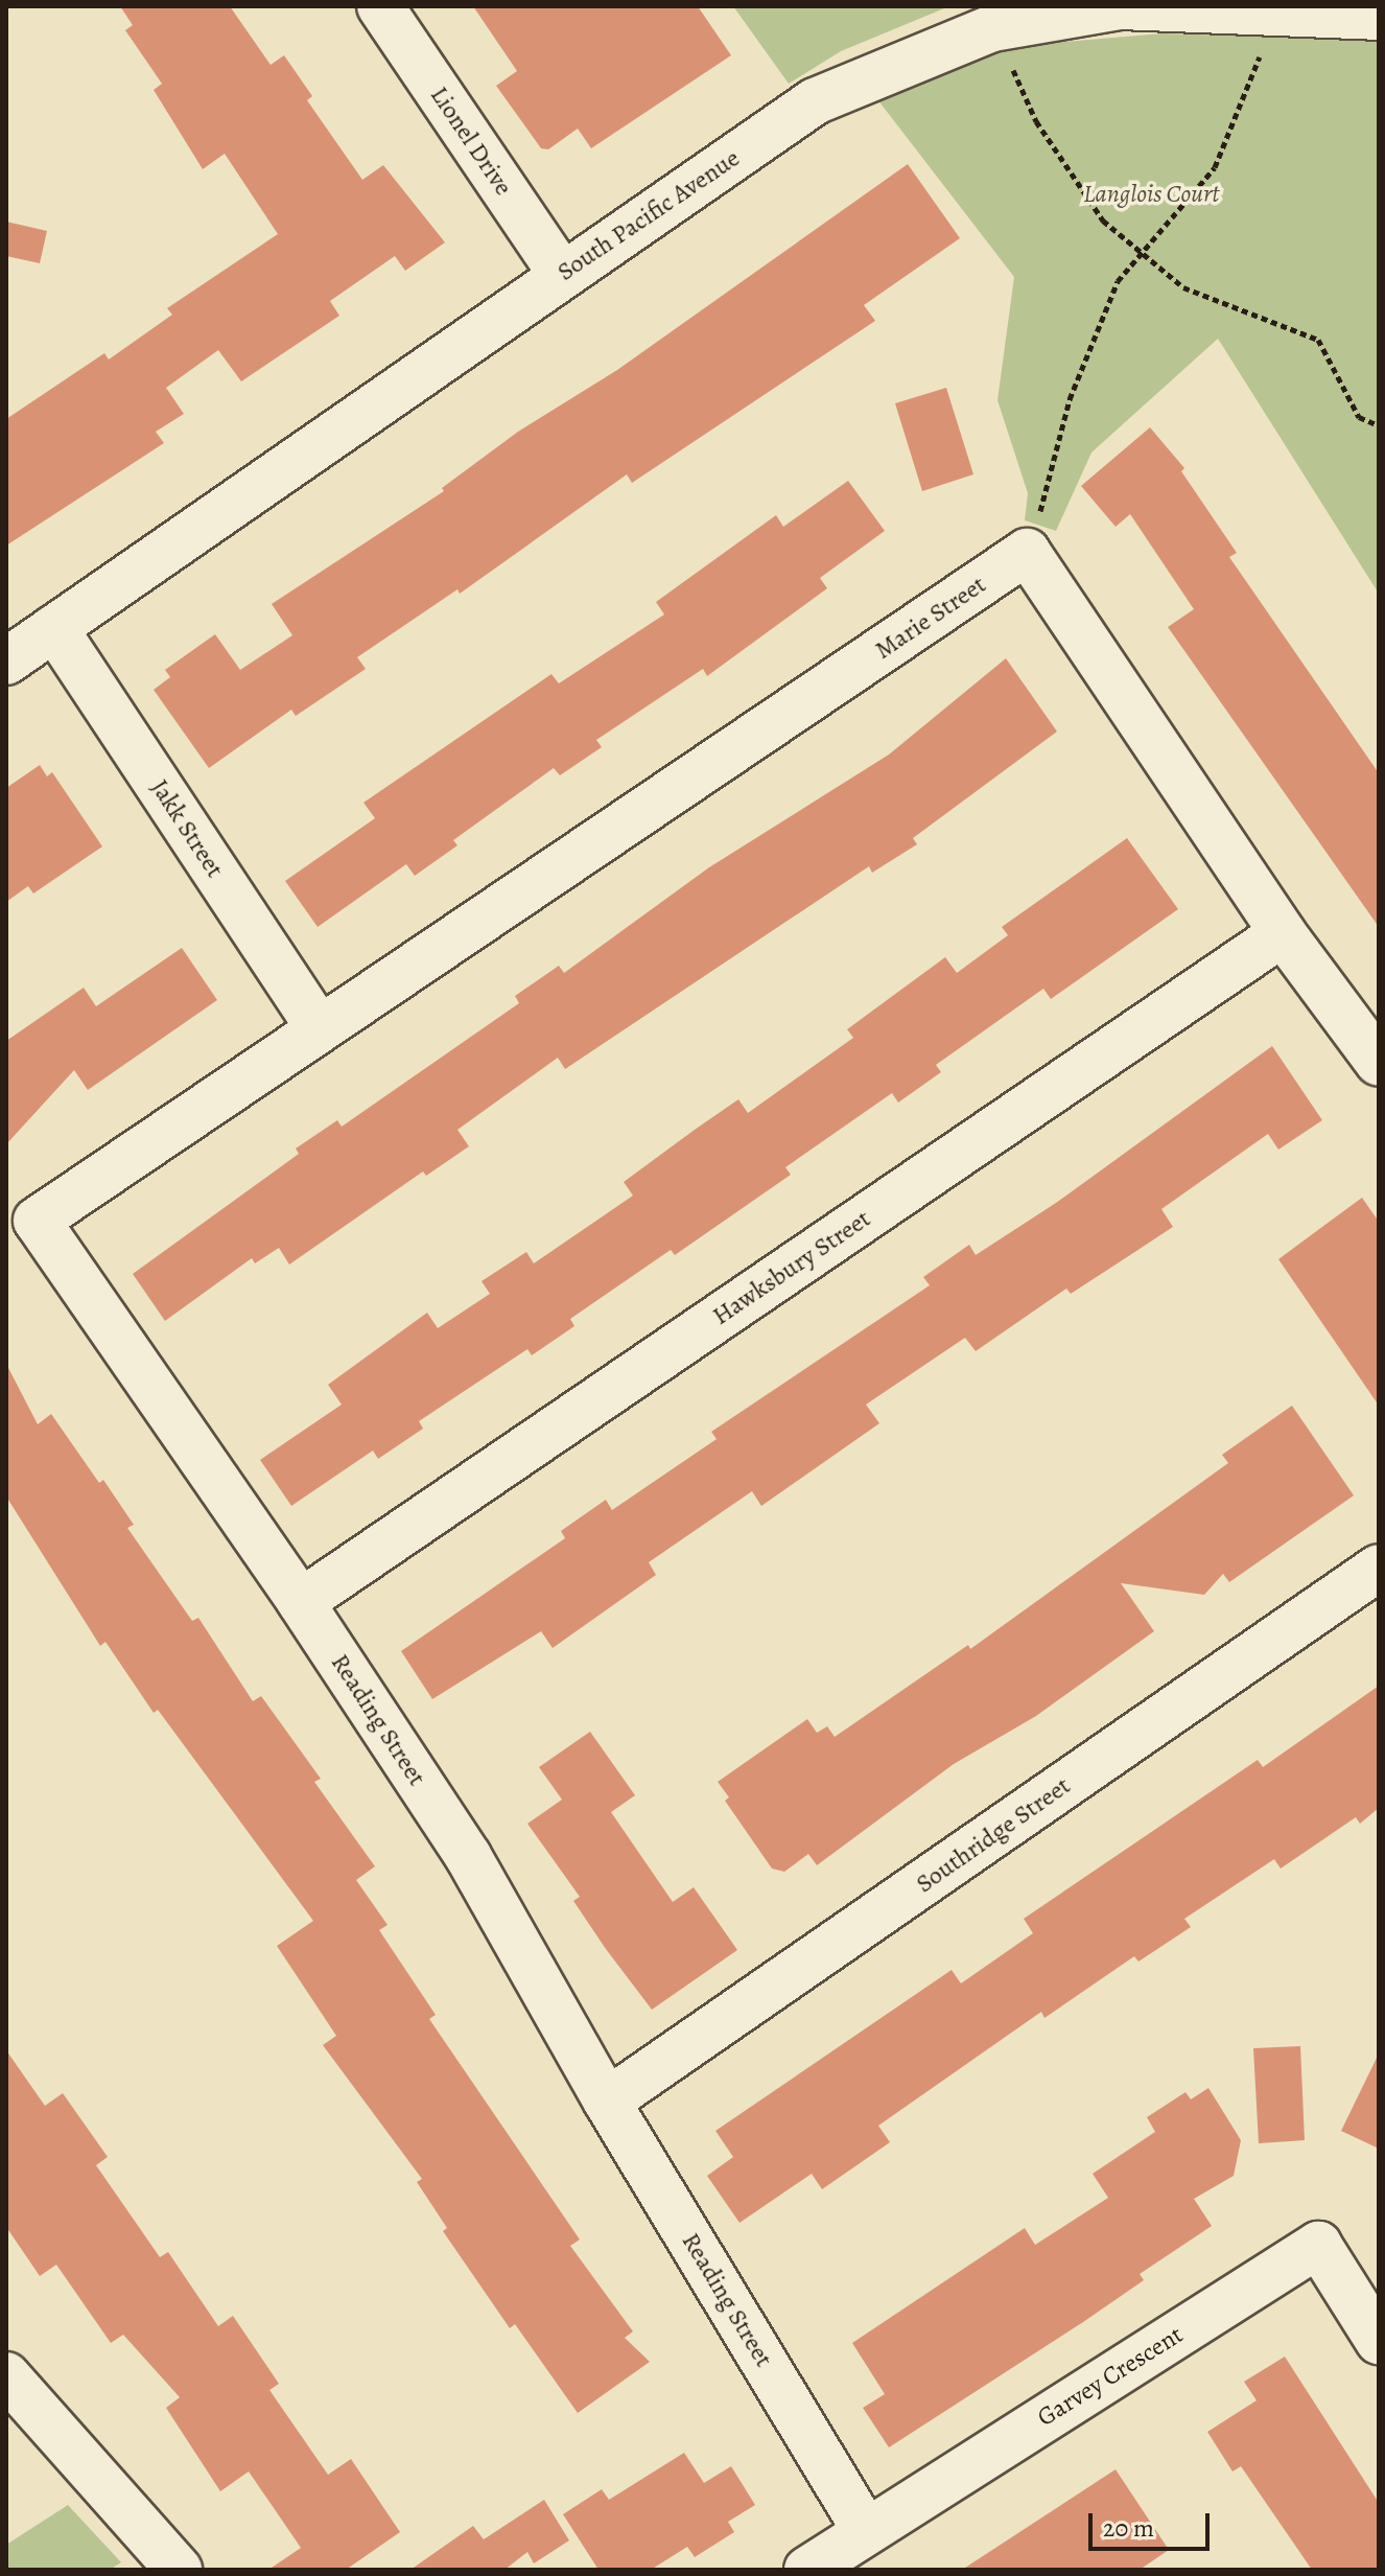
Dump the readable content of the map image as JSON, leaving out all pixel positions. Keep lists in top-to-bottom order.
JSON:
{
  "streets": {
    "street": [
      "Lionel Drive",
      "South Pacific Avenue",
      "Marie Street",
      "Jakk Street",
      "Hawksbury Street",
      "Reading Street",
      "Southridge Street",
      "Garvey Crescent"
    ]
  },
  "crossings": [
    ["Lionel Drive", "South Pacific Avenue"],
    ["South Pacific Avenue", "Jakk Street"],
    ["Marie Street", "Jakk Street"],
    ["Marie Street", "Hawksbury Street"],
    ["Marie Street", "Reading Street"],
    ["Jakk Street", "Reading Street"],
    ["Hawksbury Street", "Reading Street"],
    ["Reading Street", "Southridge Street"],
    ["Reading Street", "Garvey Crescent"]
  ],
  "parks": ["Langlois Court"],
  "scale_bar": "20 m"
}
